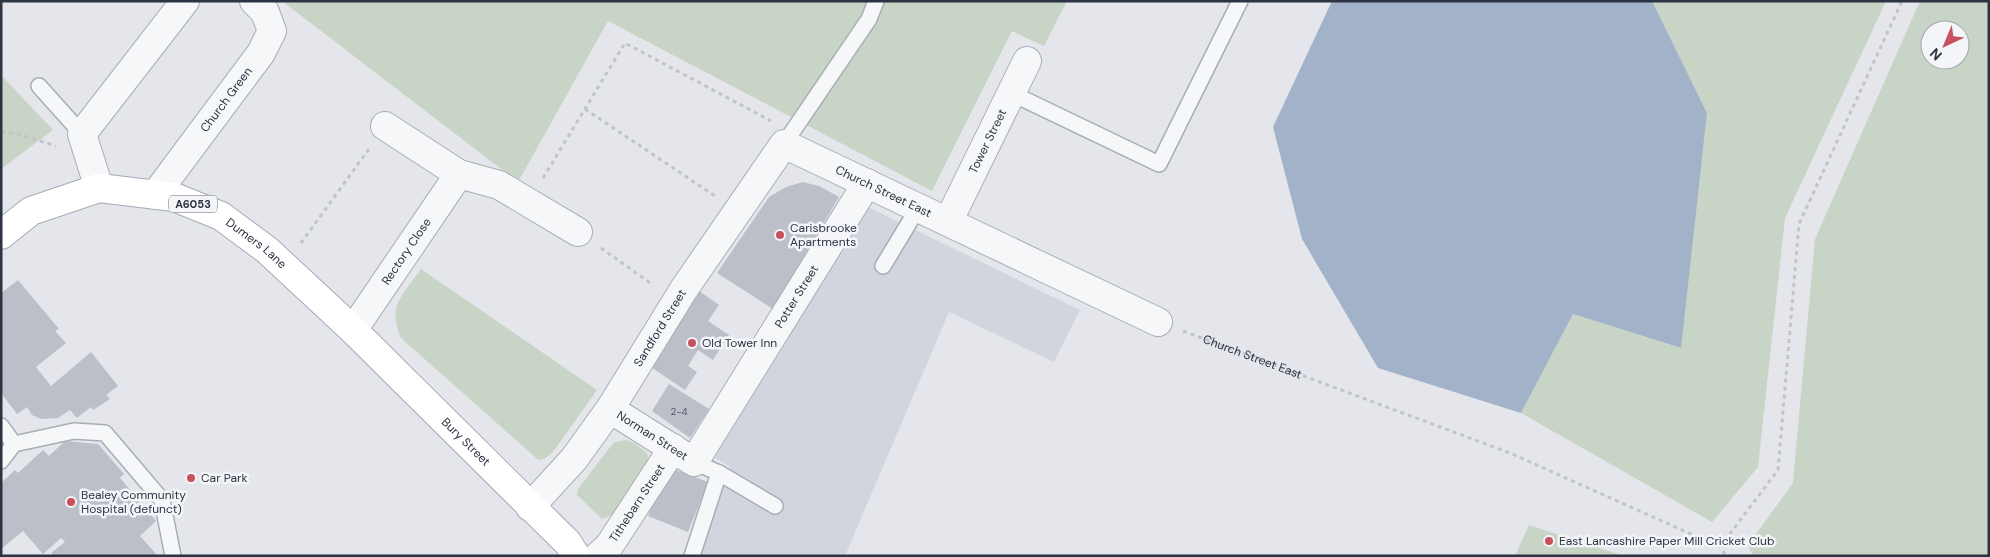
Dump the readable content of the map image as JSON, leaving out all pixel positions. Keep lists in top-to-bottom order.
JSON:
{
  "streets": {
    "main road": ["A6053", "Dumers Lane", "Bury Street"],
    "street": [
      "Church Green",
      "Tower Street",
      "Church Street East",
      "Rectory Close",
      "Potter Street",
      "Sandford Street",
      "Norman Street",
      "Tithebarn Street"
    ]
  },
  "crossings": [
    ["Church Green", "Dumers Lane"],
    ["Tower Street", "Church Street East"],
    ["Church Street East", "Potter Street"],
    ["Church Street East", "Sandford Street"],
    ["Dumers Lane", "Rectory Close"],
    ["Dumers Lane", "Bury Street"],
    ["Rectory Close", "Bury Street"],
    ["Potter Street", "Norman Street"],
    ["Potter Street", "Tithebarn Street"],
    ["Sandford Street", "Norman Street"],
    ["Sandford Street", "Bury Street"],
    ["Norman Street", "Tithebarn Street"]
  ],
  "places": [
    "Carisbrooke Apartments",
    "Old Tower Inn",
    "Car Park",
    "Bealey Community Hospital (defunct)",
    "East Lancashire Paper Mill Cricket Club"
  ],
  "house_numbers": ["2-4"],
  "north": "bottom left"
}
